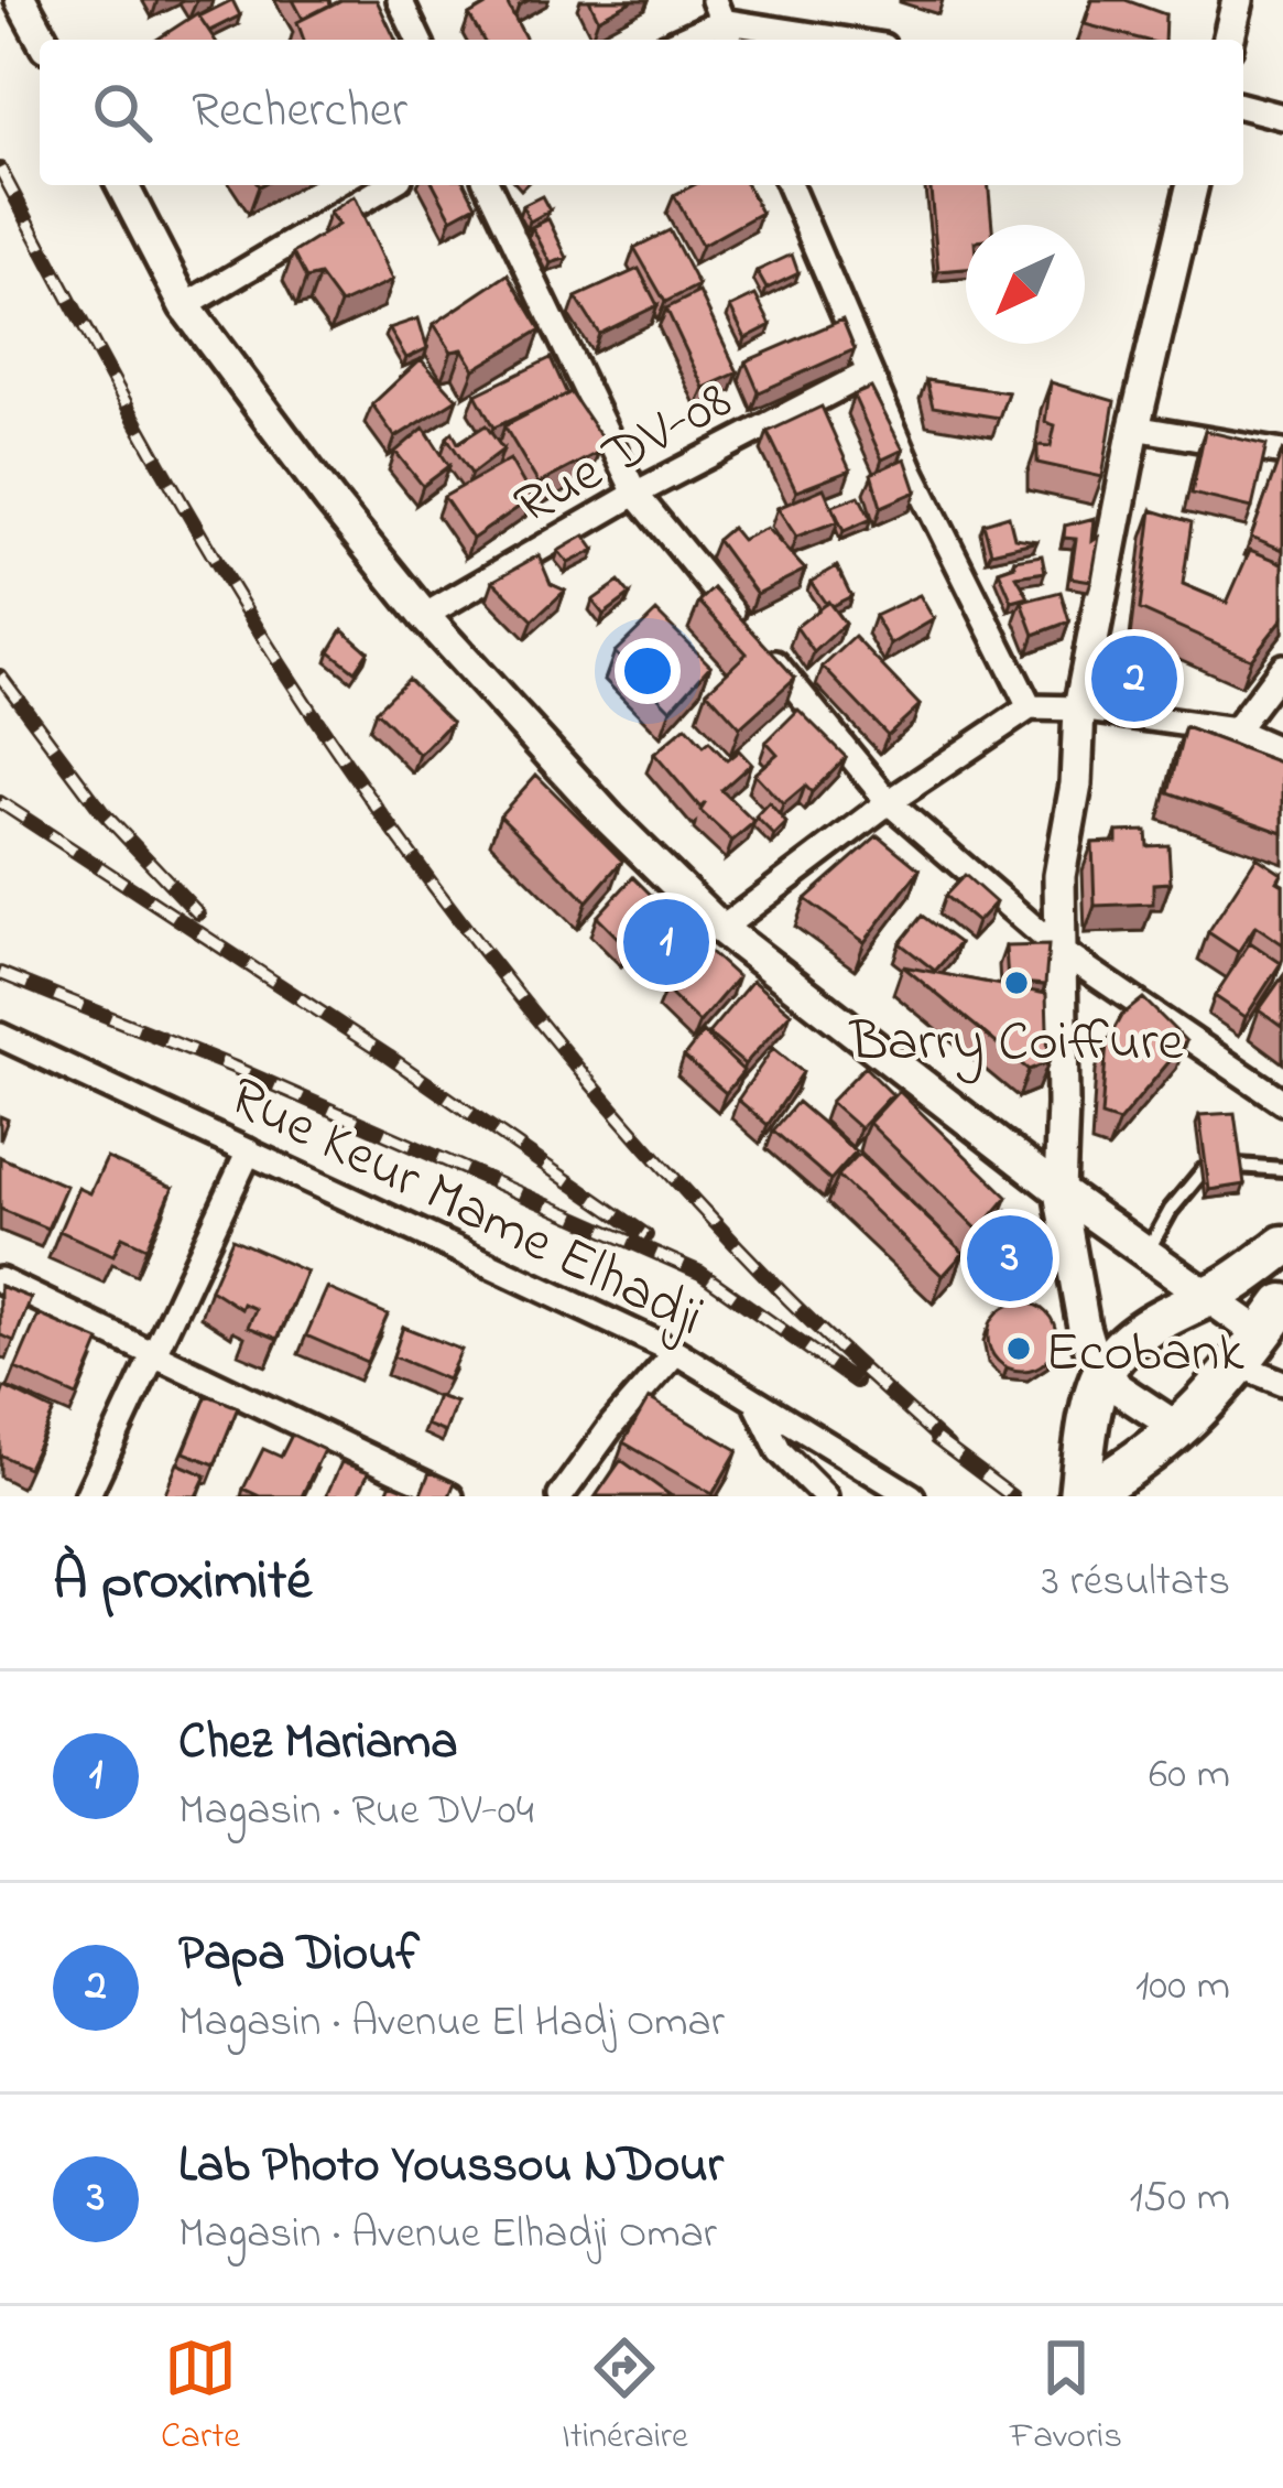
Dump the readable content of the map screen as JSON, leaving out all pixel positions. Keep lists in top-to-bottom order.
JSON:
{
  "streets": {
    "street": ["Rue DV-08", "Rue Keur Mame Elhadji"]
  },
  "places": ["Barry Coiffure", "Ecobank"],
  "north": "bottom left",
  "page": {
    "search": "Rechercher",
    "pins": ["2", "1", "3"],
    "heading": ["À proximité", "3 résultats"],
    "list": [
      {
        "mark": "1",
        "name": "Chez Mariama",
        "note": "Magasin · Rue DV-04",
        "value": "60 m"
      },
      {
        "mark": "2",
        "name": "Papa Diouf",
        "note": "Magasin · Avenue El Hadj Omar",
        "value": "100 m"
      },
      {
        "mark": "3",
        "name": "Lab Photo Youssou NDour",
        "note": "Magasin · Avenue Elhadji Omar",
        "value": "150 m"
      }
    ],
    "nav": ["Carte", "Itinéraire", "Favoris"]
  }
}
